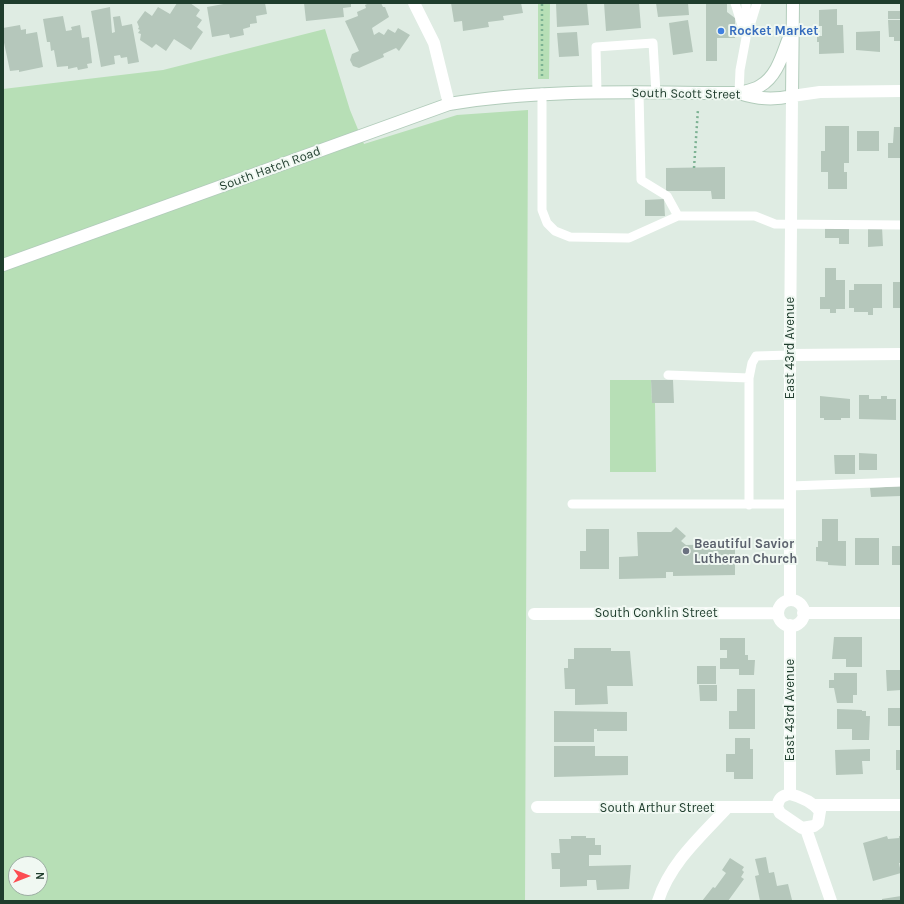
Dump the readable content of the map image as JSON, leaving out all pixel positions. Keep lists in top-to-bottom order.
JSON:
{
  "streets": {
    "street": [
      "South Scott Street",
      "South Hatch Road",
      "East 43rd Avenue",
      "South Conklin Street",
      "South Arthur Street"
    ]
  },
  "crossings": [
    ["South Scott Street", "South Hatch Road"],
    ["South Scott Street", "East 43rd Avenue"],
    ["East 43rd Avenue", "South Conklin Street"],
    ["East 43rd Avenue", "South Arthur Street"]
  ],
  "places": ["Rocket Market", "Beautiful Savior Lutheran Church"],
  "north": "right"
}
